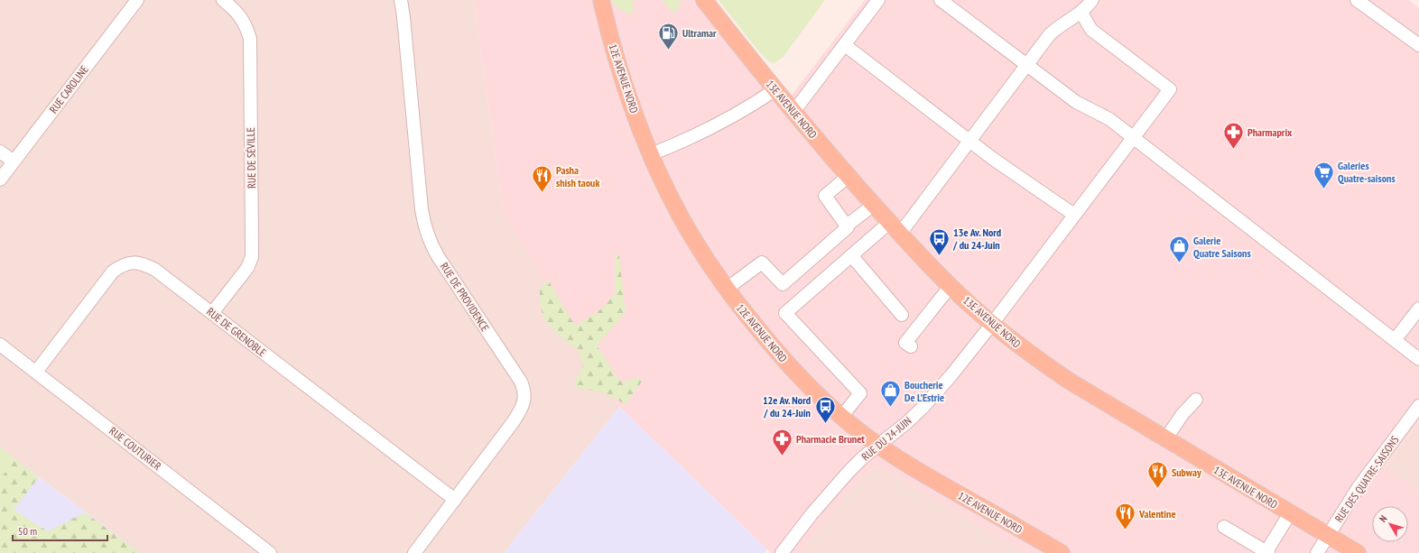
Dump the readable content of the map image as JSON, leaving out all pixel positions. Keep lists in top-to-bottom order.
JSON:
{
  "streets": {
    "main road": ["12E AVENUE NORD", "13E AVENUE NORD"],
    "street": [
      "RUE CAROLINE",
      "RUE DE SÉVILLE",
      "RUE DE PROVIDENCE",
      "RUE DE GRENOBLE",
      "RUE DU 24-JUIN",
      "RUE COUTURIER",
      "RUE DES QUATRE-SAISONS"
    ]
  },
  "crossings": [
    ["12E AVENUE NORD", "RUE DU 24-JUIN"],
    ["13E AVENUE NORD", "RUE DU 24-JUIN"],
    ["13E AVENUE NORD", "RUE DES QUATRE-SAISONS"],
    ["RUE DE SÉVILLE", "RUE DE GRENOBLE"],
    ["RUE DE PROVIDENCE", "RUE DE GRENOBLE"],
    ["RUE DE GRENOBLE", "RUE COUTURIER"]
  ],
  "places": {
    "fuel station": ["Ultramar"],
    "pharmacy": ["Pharmaprix", "Pharmacie Brunet"],
    "supermarket": ["Galeries Quatre-saisons"],
    "restaurant": ["Pasha shish taouk", "Subway", "Valentine"],
    "bus stop": ["13e Av. Nord / du 24-Juin", "12e Av. Nord / du 24-Juin"],
    "shop": ["Galerie Quatre Saisons", "Boucherie De L’Estrie"]
  },
  "scale_bar": "50 m",
  "north": "top left"
}
